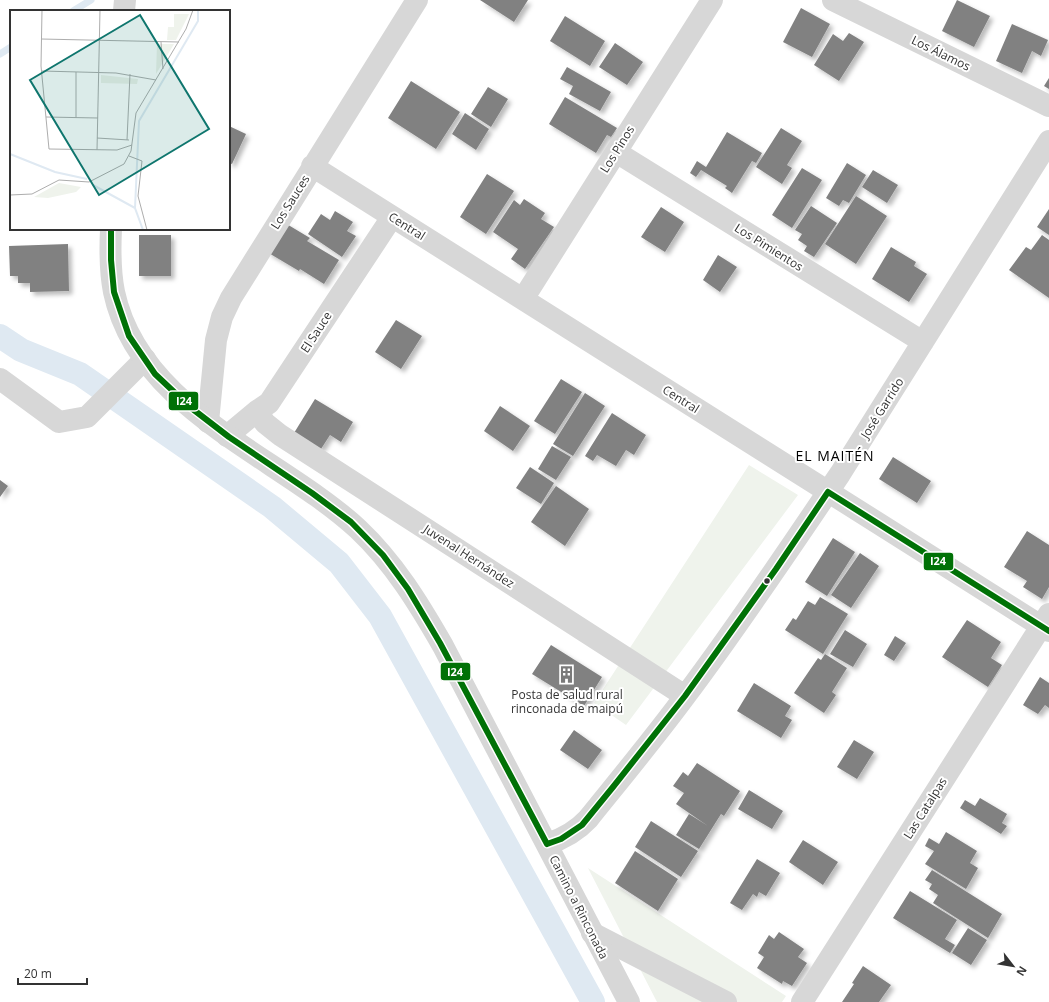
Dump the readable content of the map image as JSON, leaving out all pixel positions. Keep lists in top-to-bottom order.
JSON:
{
  "streets": {
    "street": [
      "Los Álamos",
      "Los Pinos",
      "Los Sauces",
      "Central",
      "Los Pimientos",
      "El Sauce",
      "José Garrido",
      "Juvenal Hernández",
      "Las Catalpas",
      "Camino a Rinconada"
    ]
  },
  "crossings": [
    ["Los Pinos", "Central"],
    ["Los Pinos", "Los Pimientos"],
    ["Los Sauces", "Central"],
    ["Los Sauces", "Camino a Rinconada"],
    ["Central", "El Sauce"],
    ["Central", "José Garrido"],
    ["Central", "Las Catalpas"],
    ["Los Pimientos", "José Garrido"],
    ["El Sauce", "Juvenal Hernández"],
    ["El Sauce", "Camino a Rinconada"],
    ["José Garrido", "Juvenal Hernández"],
    ["José Garrido", "Camino a Rinconada"]
  ],
  "districts": ["EL MAITÉN"],
  "places": {
    "building": ["Posta de salud rural rinconada de maipú"]
  },
  "lines": ["transit line I24"],
  "scale_bar": "20 m",
  "north": "bottom right"
}
